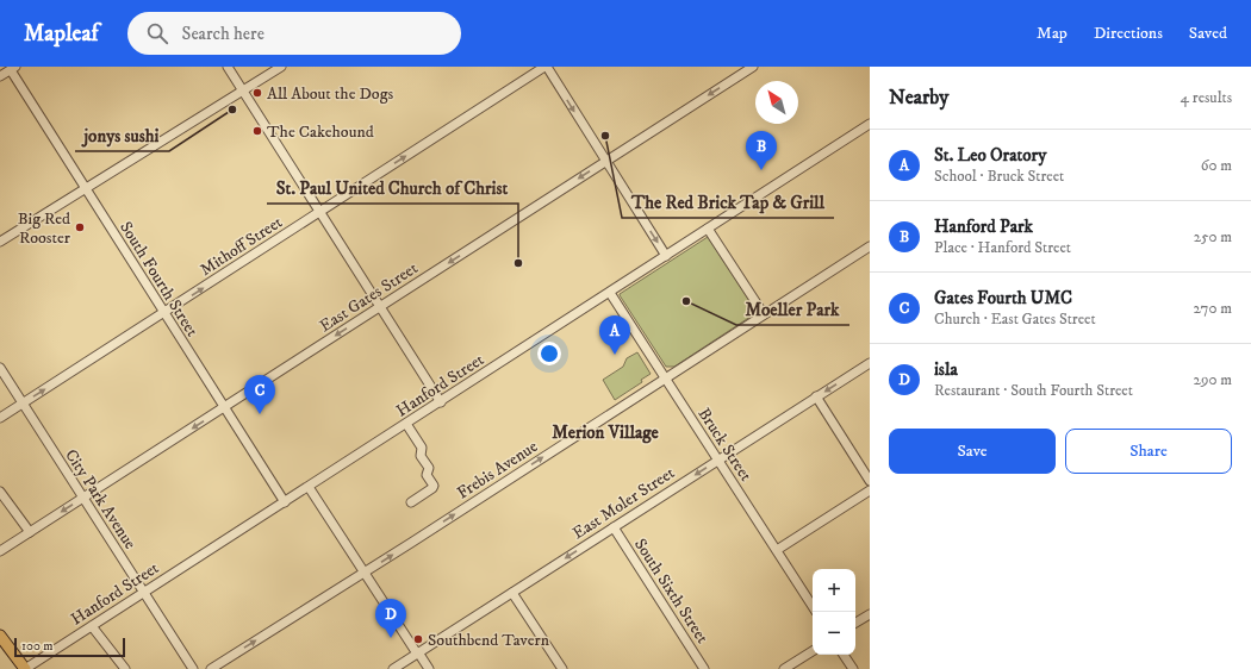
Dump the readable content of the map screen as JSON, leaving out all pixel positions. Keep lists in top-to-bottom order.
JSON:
{
  "streets": {
    "street": [
      "Mithoff Street",
      "South Fourth Street",
      "East Gates Street",
      "Hanford Street",
      "Bruck Street",
      "Frebis Avenue",
      "City Park Avenue",
      "East Moler Street",
      "South Sixth Street"
    ]
  },
  "crossings": [
    ["Mithoff Street", "South Fourth Street"],
    ["Mithoff Street", "City Park Avenue"],
    ["South Fourth Street", "East Gates Street"],
    ["South Fourth Street", "Hanford Street"],
    ["East Gates Street", "City Park Avenue"],
    ["Hanford Street", "Bruck Street"],
    ["Hanford Street", "City Park Avenue"],
    ["Bruck Street", "Frebis Avenue"],
    ["Bruck Street", "East Moler Street"],
    ["East Moler Street", "South Sixth Street"]
  ],
  "one_way": [
    "Mithoff Street",
    "East Gates Street",
    "Frebis Avenue",
    "East Moler Street"
  ],
  "districts": ["Merion Village"],
  "places": [
    "All About the Dogs",
    "jonys sushi",
    "The Cakehound",
    "The Red Brick Tap & Grill",
    "Big Red Rooster",
    "St. Paul United Church of Christ",
    "Moeller Park",
    "Southbend Tavern"
  ],
  "scale_bar": "100 m",
  "north": "top left",
  "page": {
    "header": "Mapleaf",
    "search": "Search here",
    "nav": ["Map", "Directions", "Saved"],
    "heading": ["Nearby", "4 results"],
    "list": [
      {
        "mark": "A",
        "name": "St. Leo Oratory",
        "note": "School · Bruck Street",
        "value": "60 m"
      },
      {
        "mark": "B",
        "name": "Hanford Park",
        "note": "Place · Hanford Street",
        "value": "250 m"
      },
      {
        "mark": "C",
        "name": "Gates Fourth UMC",
        "note": "Church · East Gates Street",
        "value": "270 m"
      },
      {
        "mark": "D",
        "name": "isla",
        "note": "Restaurant · South Fourth Street",
        "value": "290 m"
      }
    ],
    "pins": [
      "B",
      "A",
      "C",
      "D"
    ],
    "buttons": ["Save", "Share"],
    "map_buttons": ["+", "−"],
    "scale": "100 m"
  }
}
